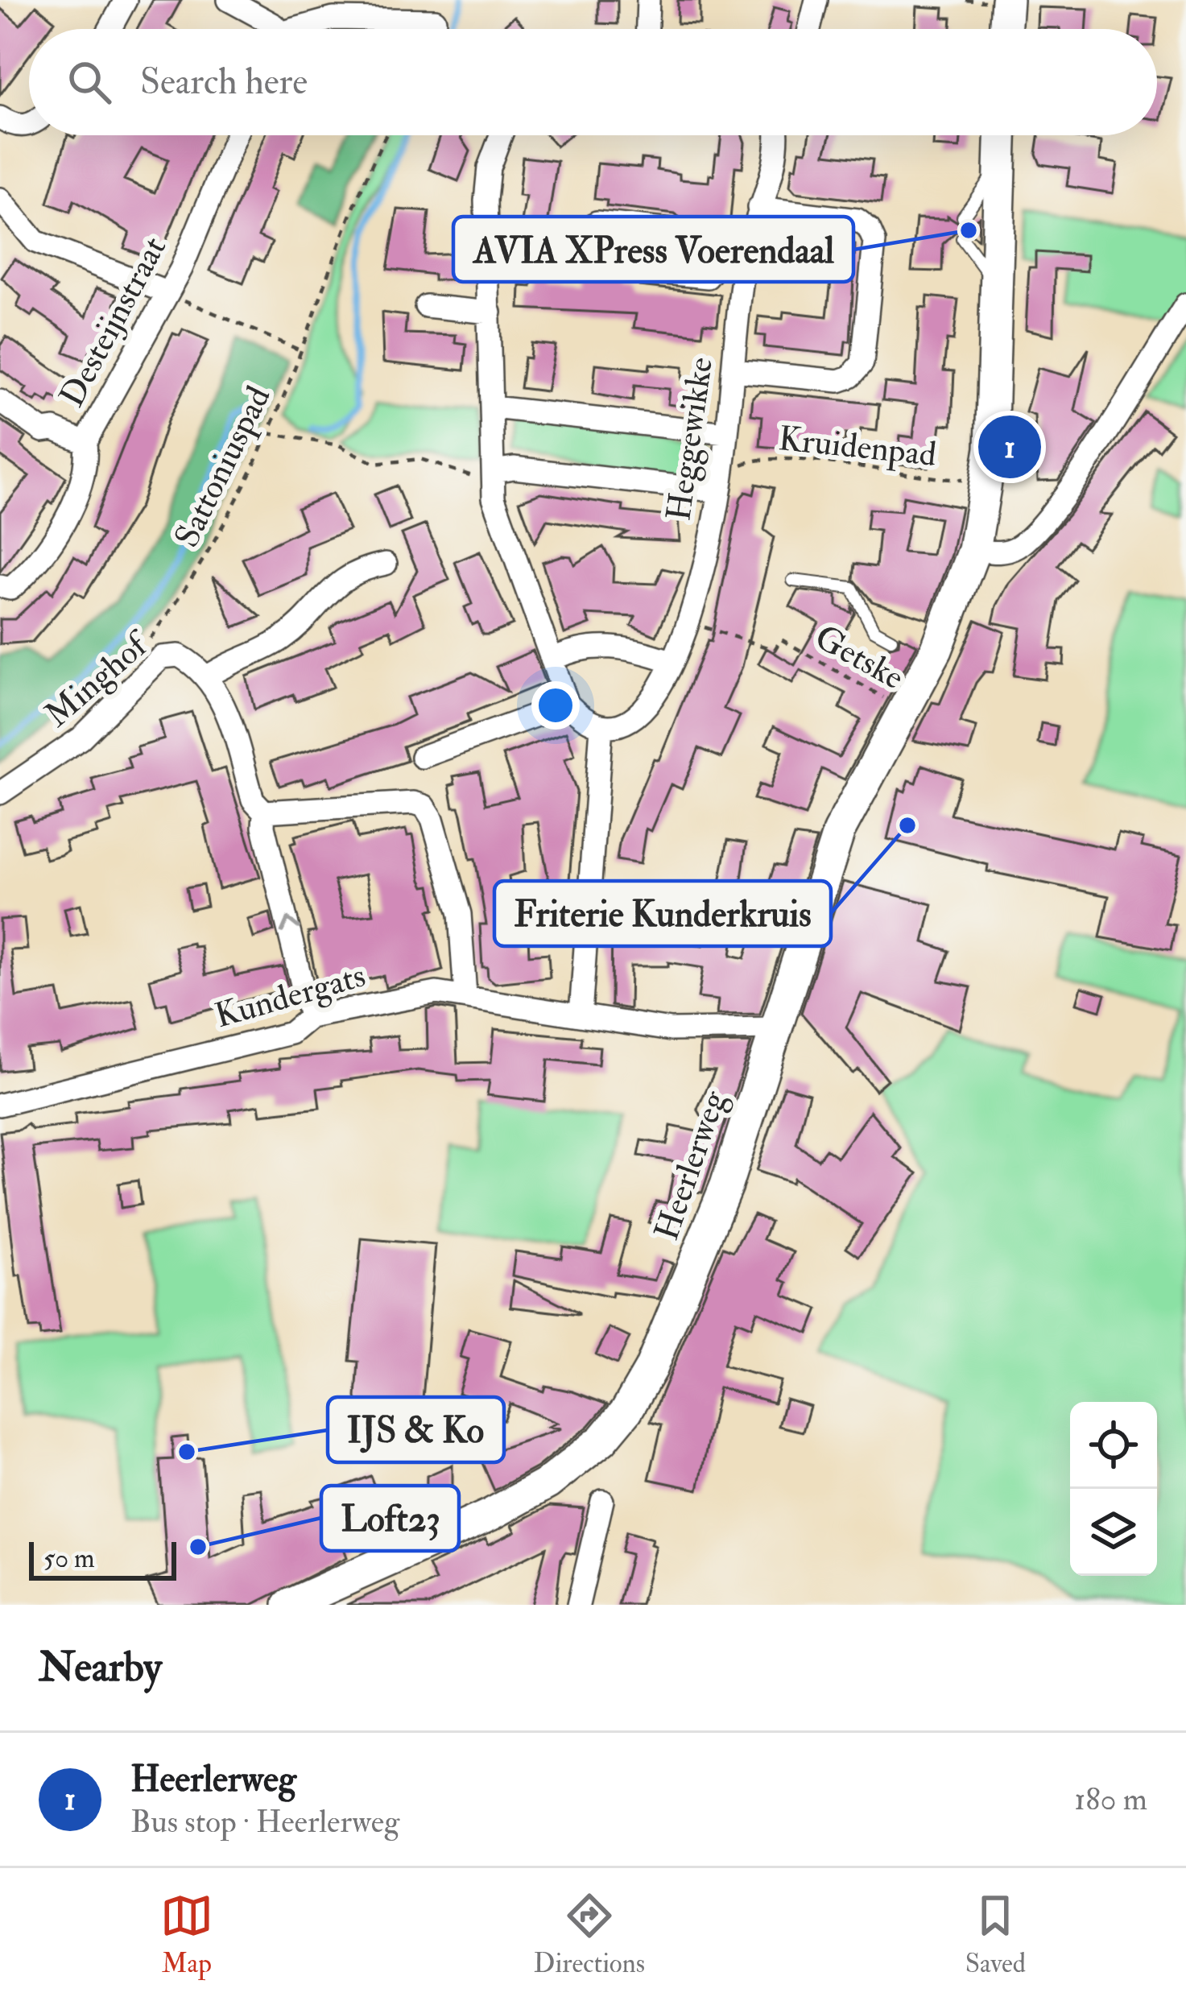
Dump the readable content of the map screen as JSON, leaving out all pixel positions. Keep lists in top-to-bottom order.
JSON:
{
  "streets": {
    "main road": ["Heerlerweg"],
    "street": [
      "Desteijnstraat",
      "Heggewikke",
      "Minghof",
      "Kundergats"
    ],
    "path": ["Kruidenpad", "Sattoniuspad", "Getske"]
  },
  "crossings": [
    ["Heggewikke", "Kruidenpad"],
    ["Heggewikke", "Getske"],
    ["Kruidenpad", "Heerlerweg"],
    ["Getske", "Heerlerweg"],
    ["Kundergats", "Heerlerweg"]
  ],
  "places": [
    "AVIA XPress Voerendaal",
    "Friterie Kunderkruis",
    "IJS & Ko",
    "Loft23"
  ],
  "scale_bar": "50 m",
  "page": {
    "search": "Search here",
    "pins": "1",
    "scale": "50 m",
    "heading": "Nearby",
    "list": [
      {
        "mark": "1",
        "name": "Heerlerweg",
        "note": "Bus stop · Heerlerweg",
        "value": "180 m"
      }
    ],
    "nav": ["Map", "Directions", "Saved"]
  }
}
